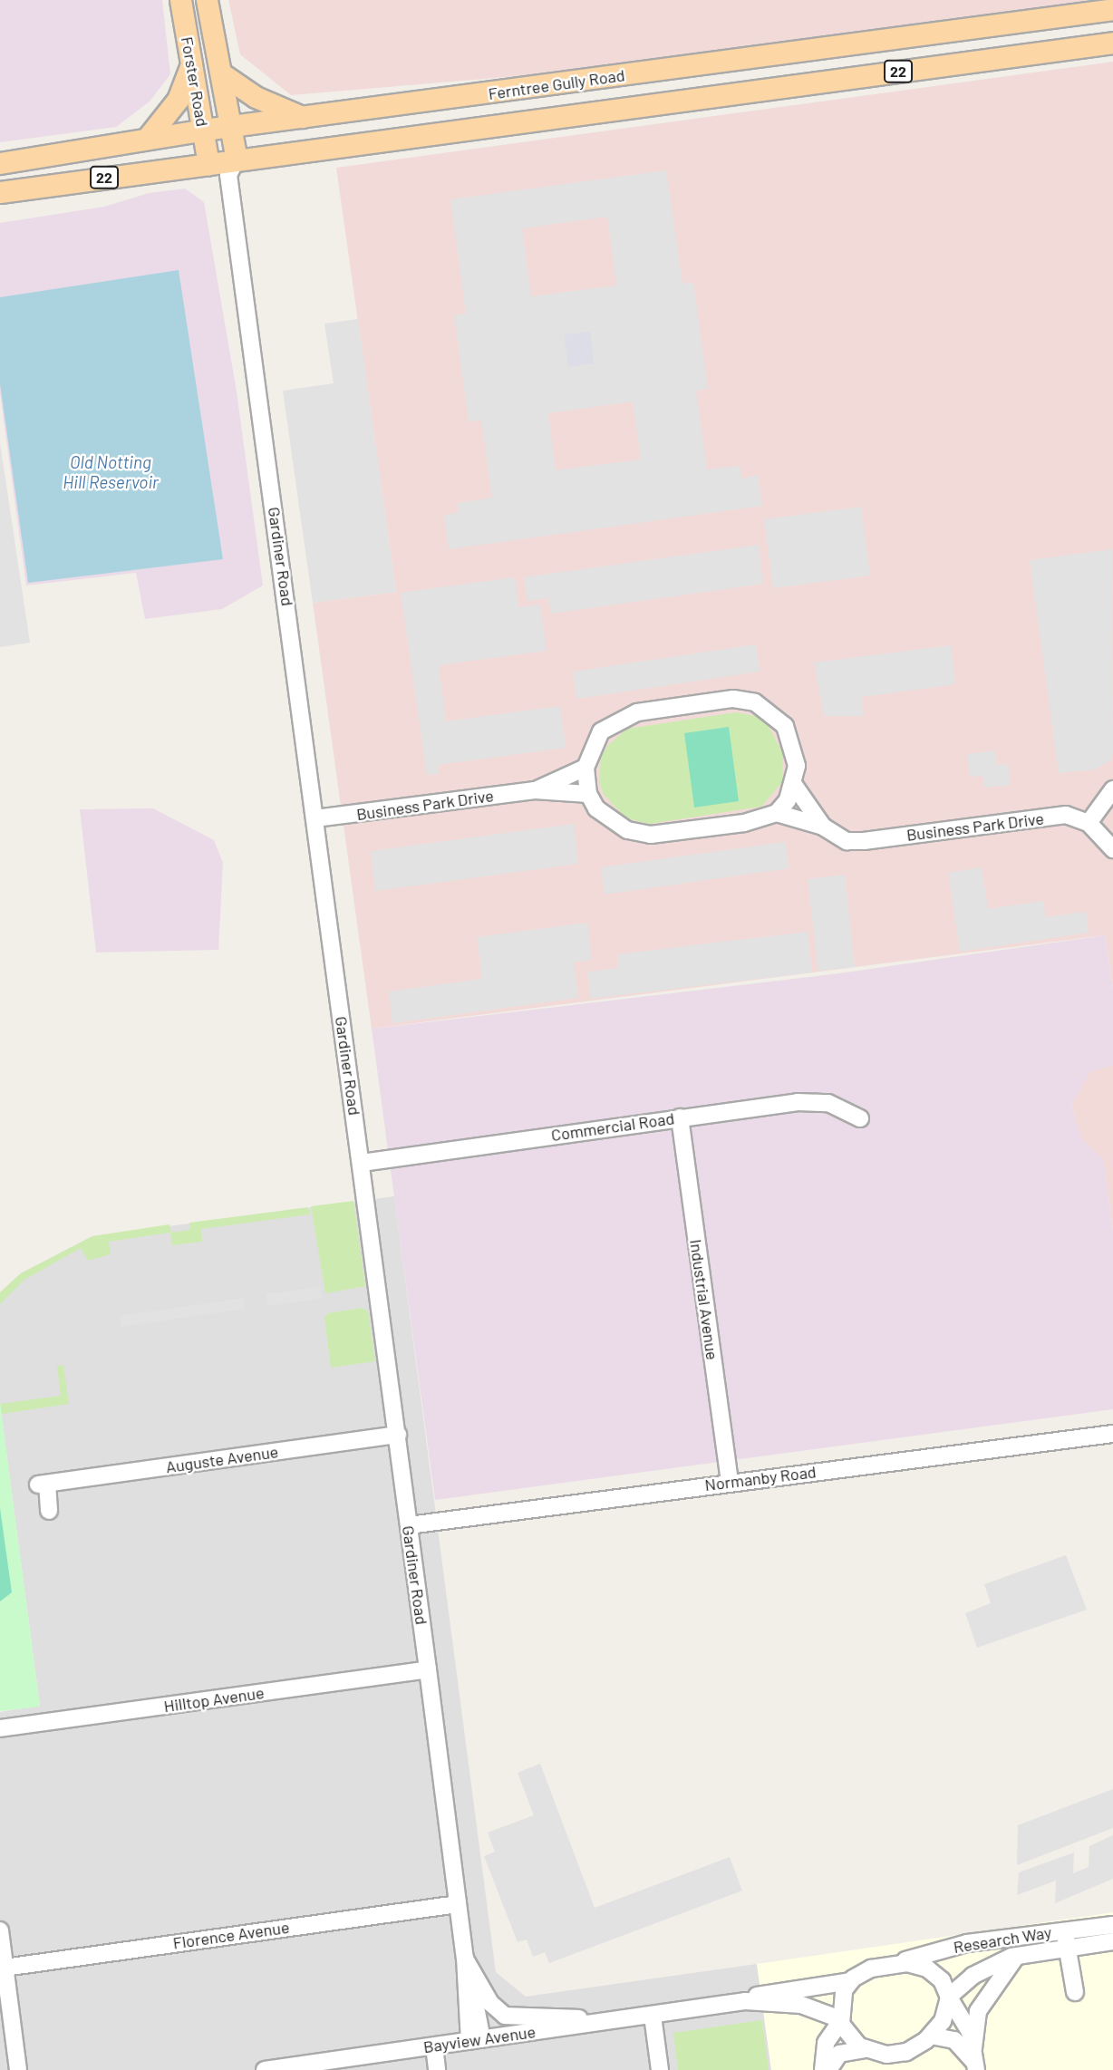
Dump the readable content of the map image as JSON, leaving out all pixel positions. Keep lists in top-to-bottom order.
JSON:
{
  "streets": {
    "main road": ["22", "Forster Road", "Ferntree Gully Road"],
    "street": [
      "Gardiner Road",
      "Business Park Drive",
      "Commercial Road",
      "Industrial Avenue",
      "Auguste Avenue",
      "Normanby Road",
      "Hilltop Avenue",
      "Florence Avenue",
      "Research Way",
      "Bayview Avenue"
    ]
  },
  "crossings": [
    ["22", "Forster Road"],
    ["22", "Gardiner Road"],
    ["Forster Road", "Ferntree Gully Road"],
    ["Forster Road", "Gardiner Road"],
    ["Gardiner Road", "Business Park Drive"],
    ["Gardiner Road", "Commercial Road"],
    ["Gardiner Road", "Auguste Avenue"],
    ["Gardiner Road", "Normanby Road"],
    ["Gardiner Road", "Hilltop Avenue"],
    ["Gardiner Road", "Florence Avenue"],
    ["Gardiner Road", "Bayview Avenue"],
    ["Commercial Road", "Industrial Avenue"],
    ["Industrial Avenue", "Normanby Road"],
    ["Research Way", "Bayview Avenue"]
  ],
  "water": ["Old Notting Hill Reservoir"]
}
